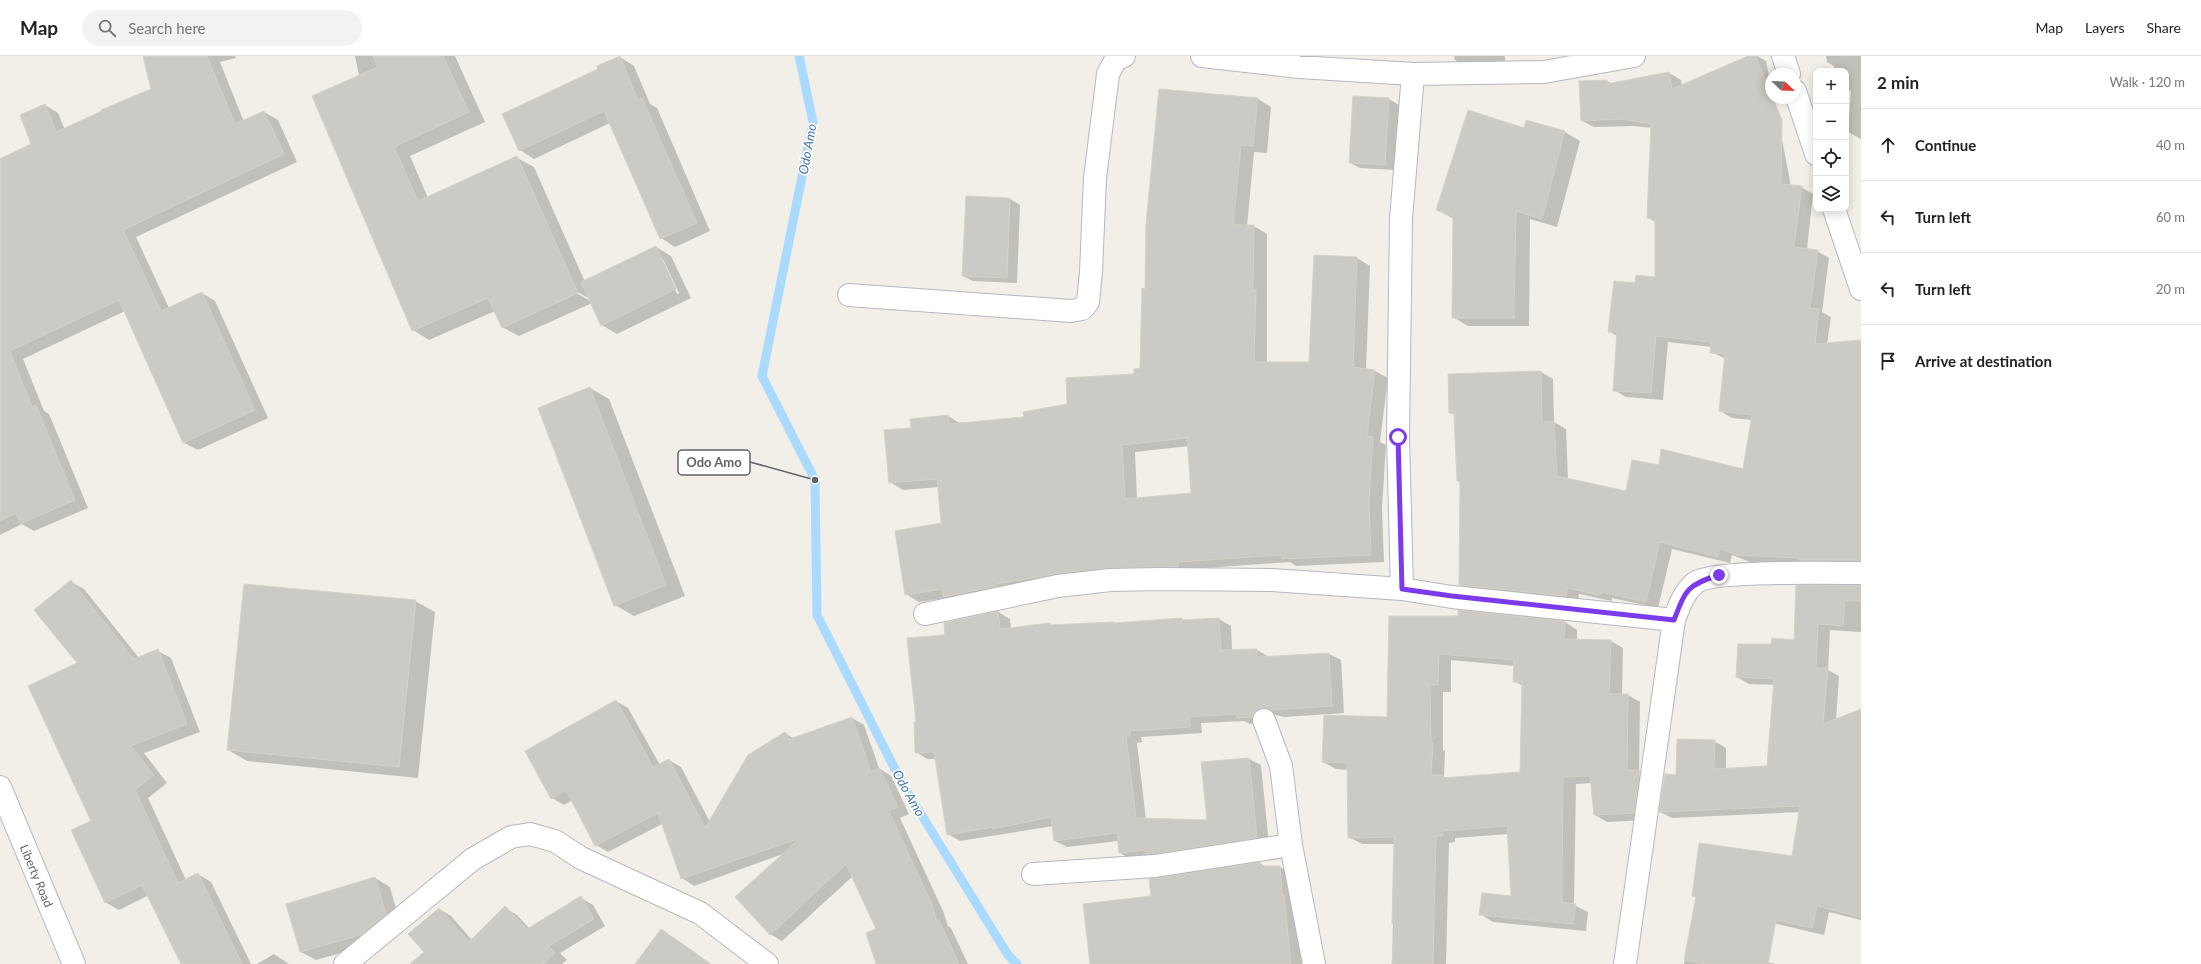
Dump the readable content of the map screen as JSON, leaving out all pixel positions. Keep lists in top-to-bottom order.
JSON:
{
  "streets": {
    "street": ["Liberty Road"]
  },
  "water": ["Odo Amo"],
  "places": ["Odo Amo"],
  "north": "bottom right",
  "page": {
    "header": "Map",
    "search": "Search here",
    "nav": ["Map", "Layers", "Share"],
    "heading": ["2 min", "Walk · 120 m"],
    "map_buttons": ["+", "−"],
    "list": [
      ["Continue", "40 m"],
      ["Turn left", "60 m"],
      ["Turn left", "20 m"],
      "Arrive at destination"
    ]
  }
}
